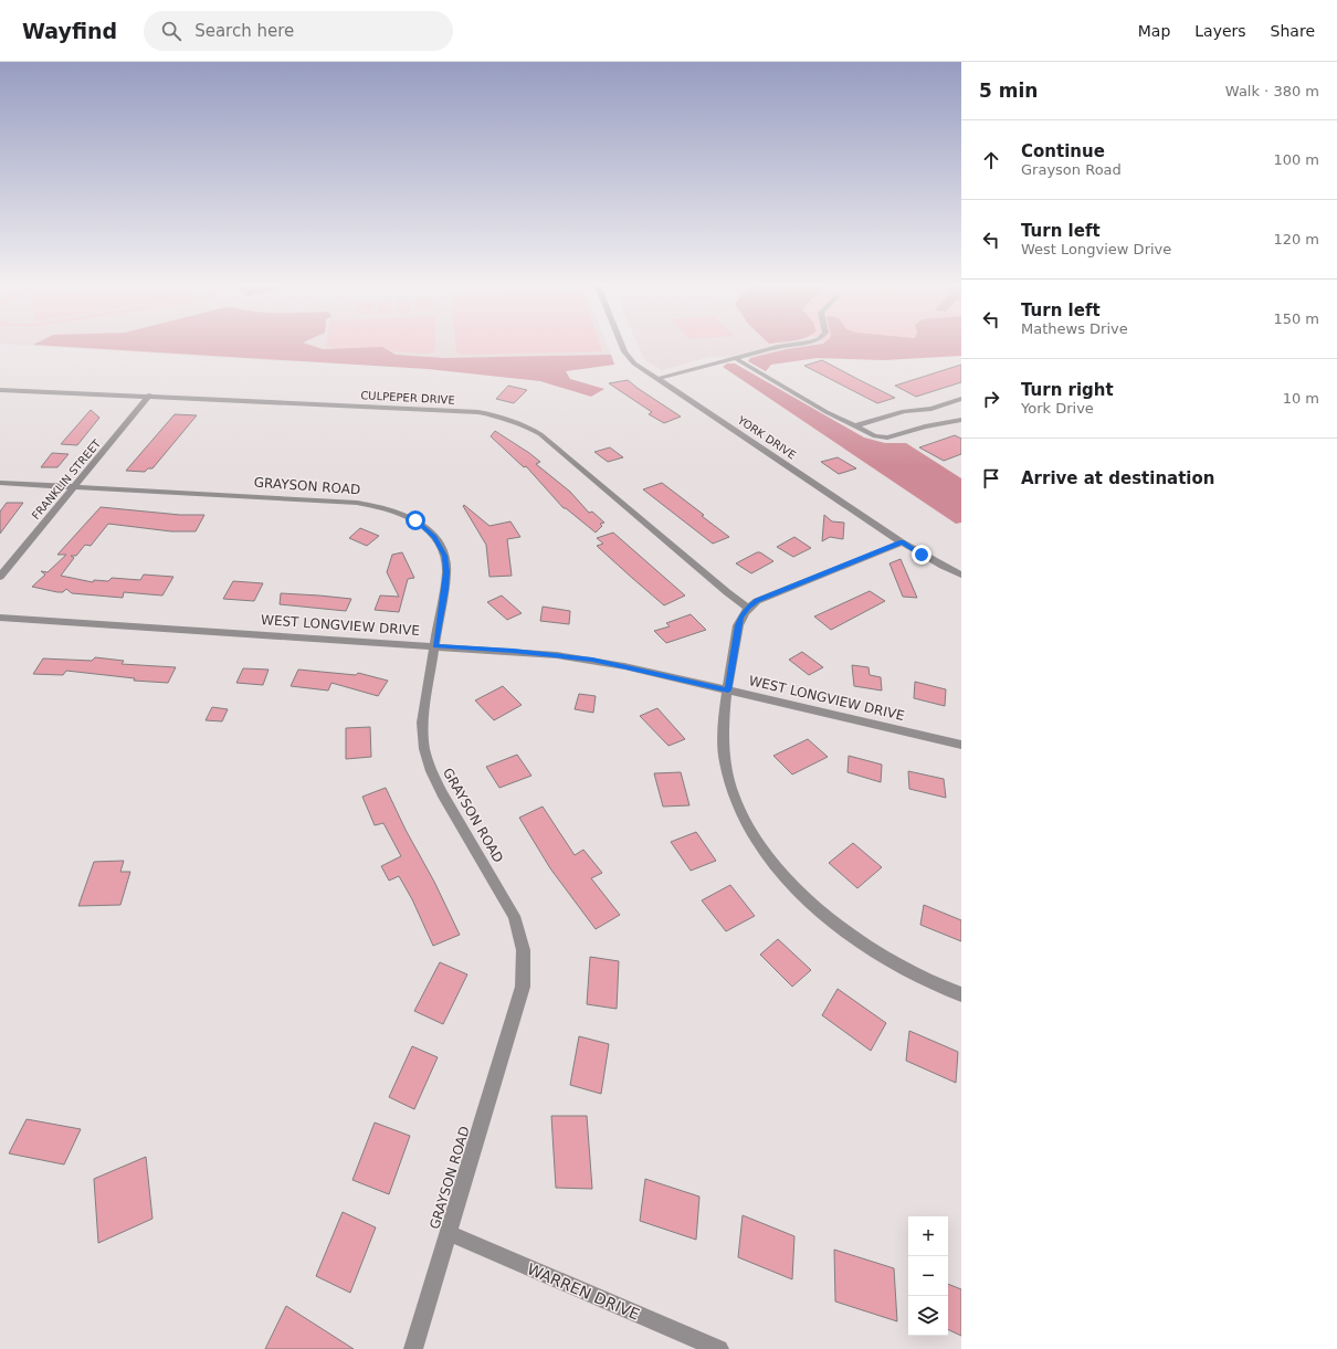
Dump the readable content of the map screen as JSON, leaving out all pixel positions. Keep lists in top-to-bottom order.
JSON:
{
  "streets": {
    "street": [
      "CULPEPER DRIVE",
      "YORK DRIVE",
      "FRANKLIN STREET",
      "GRAYSON ROAD",
      "WEST LONGVIEW DRIVE",
      "WARREN DRIVE"
    ]
  },
  "crossings": [
    ["CULPEPER DRIVE", "FRANKLIN STREET"],
    ["FRANKLIN STREET", "GRAYSON ROAD"],
    ["GRAYSON ROAD", "WEST LONGVIEW DRIVE"],
    ["GRAYSON ROAD", "WARREN DRIVE"]
  ],
  "page": {
    "header": "Wayfind",
    "search": "Search here",
    "nav": ["Map", "Layers", "Share"],
    "heading": ["5 min", "Walk · 380 m"],
    "list": [
      ["Continue", "Grayson Road", "100 m"],
      ["Turn left", "West Longview Drive", "120 m"],
      ["Turn left", "Mathews Drive", "150 m"],
      ["Turn right", "York Drive", "10 m"],
      "Arrive at destination"
    ],
    "map_buttons": ["+", "−"]
  }
}
